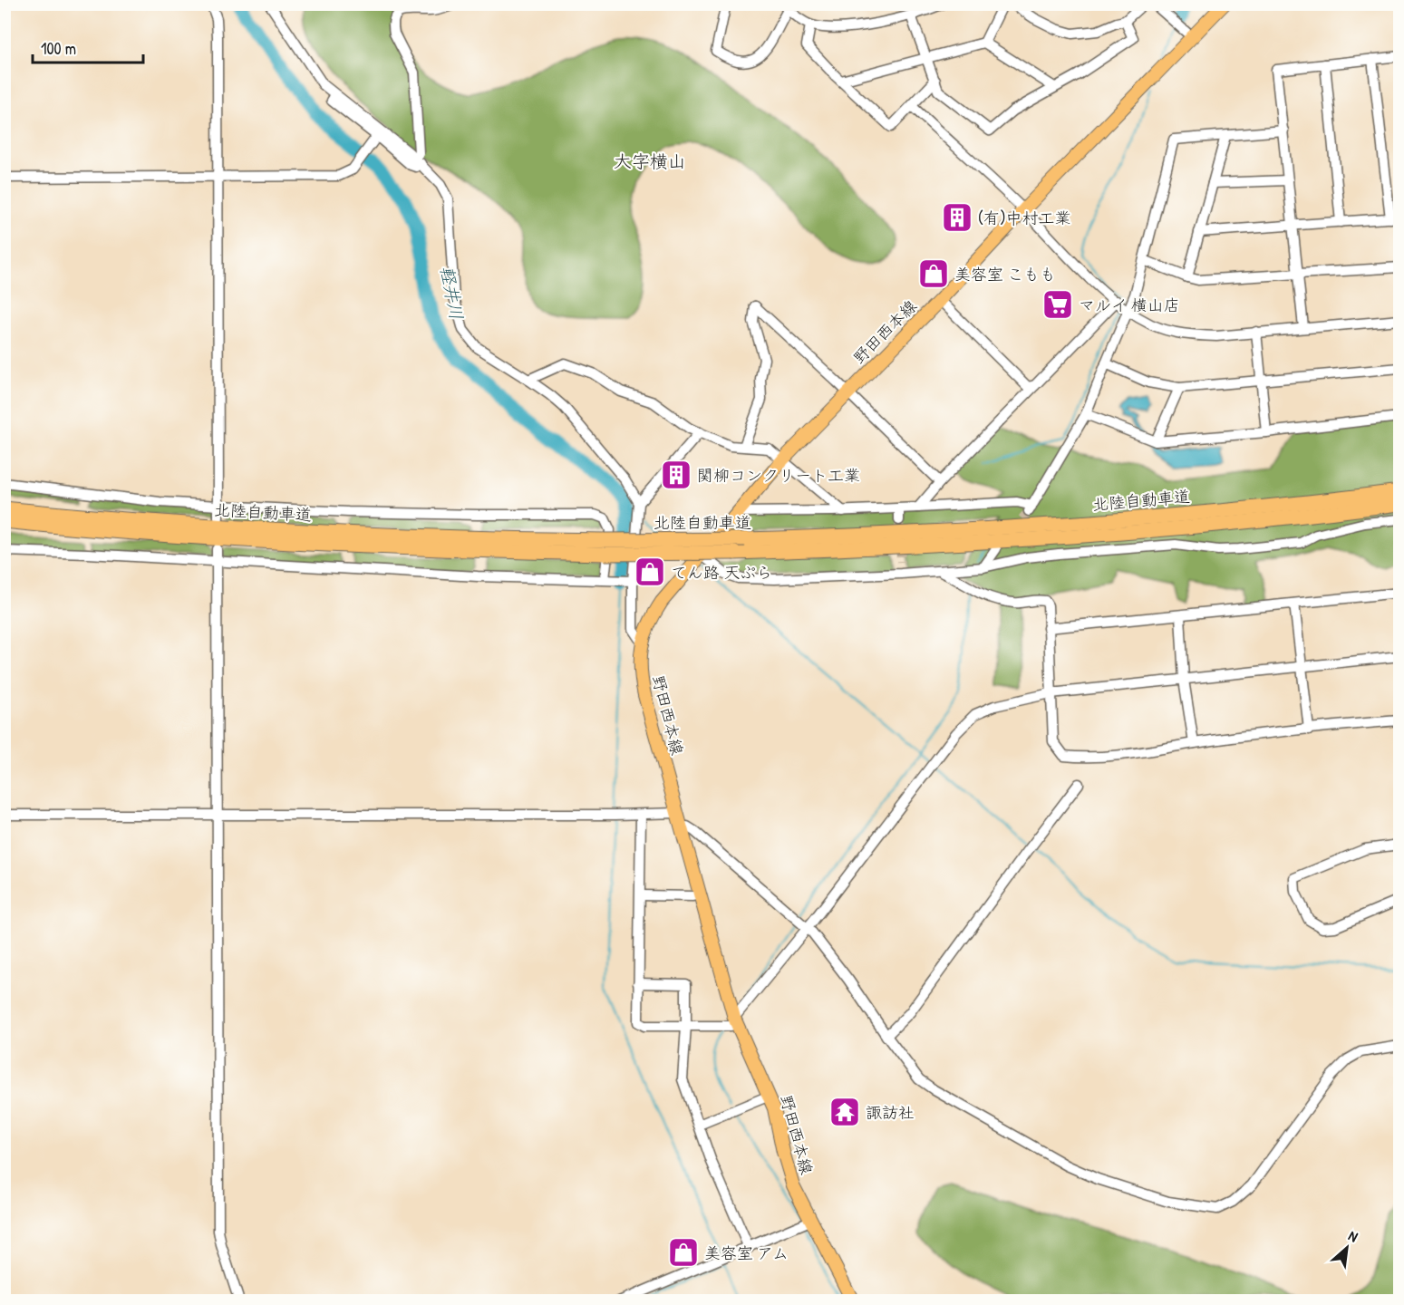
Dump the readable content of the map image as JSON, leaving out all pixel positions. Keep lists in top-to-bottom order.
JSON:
{
  "streets": {
    "highway": ["北陸自動車道"],
    "main road": ["野田西本線"]
  },
  "districts": ["大字横山"],
  "water": ["軽井川"],
  "places": {
    "building": ["(有)中村工業", "関柳コンクリート工業"],
    "shop": ["美容室 こもも", "てん路 天ぷら", "美容室 アム"],
    "supermarket": ["マルイ 横山店"],
    "temple": ["諏訪社"]
  },
  "scale_bar": "100 m",
  "north": "top right"
}
